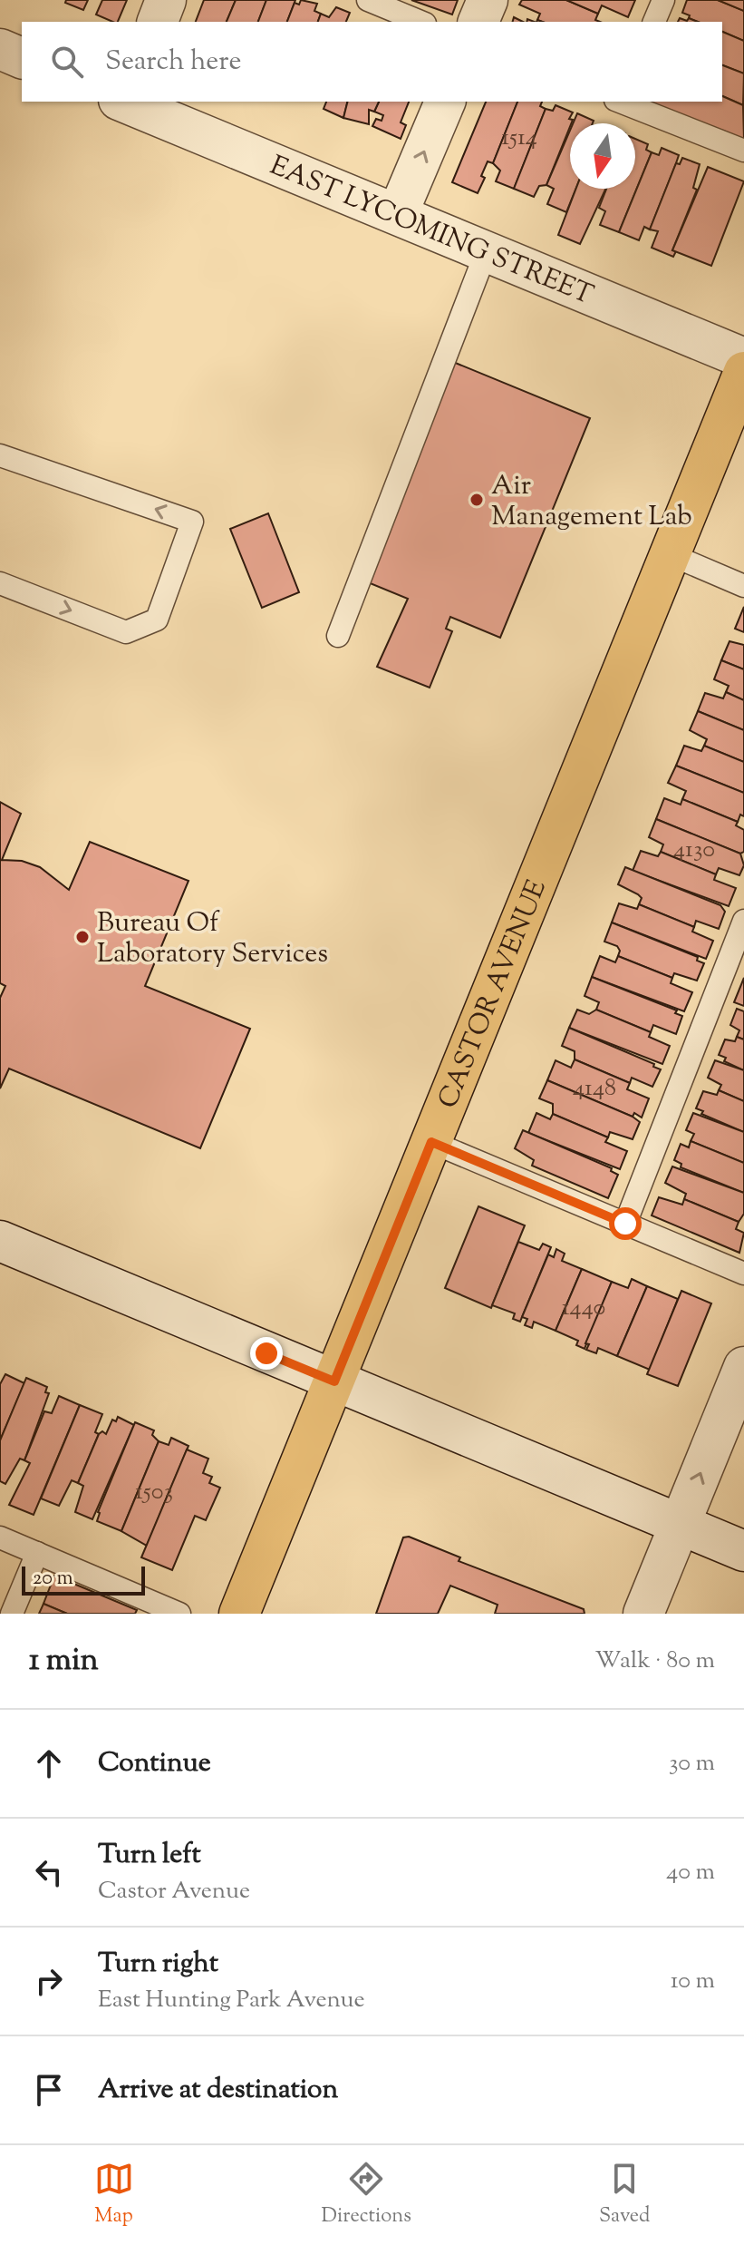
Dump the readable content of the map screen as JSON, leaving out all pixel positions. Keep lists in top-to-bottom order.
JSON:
{
  "streets": {
    "main road": ["CASTOR AVENUE"],
    "street": ["EAST LYCOMING STREET"]
  },
  "places": ["Air Management Lab", "Bureau Of Laboratory Services"],
  "house_numbers": [
    "1514",
    "4130",
    "4148",
    "1440",
    "1503"
  ],
  "scale_bar": "20 m",
  "north": "bottom",
  "page": {
    "search": "Search here",
    "scale": "20 m",
    "heading": ["1 min", "Walk · 80 m"],
    "list": [
      ["Continue", "30 m"],
      ["Turn left", "Castor Avenue", "40 m"],
      ["Turn right", "East Hunting Park Avenue", "10 m"],
      "Arrive at destination"
    ],
    "nav": ["Map", "Directions", "Saved"]
  }
}
